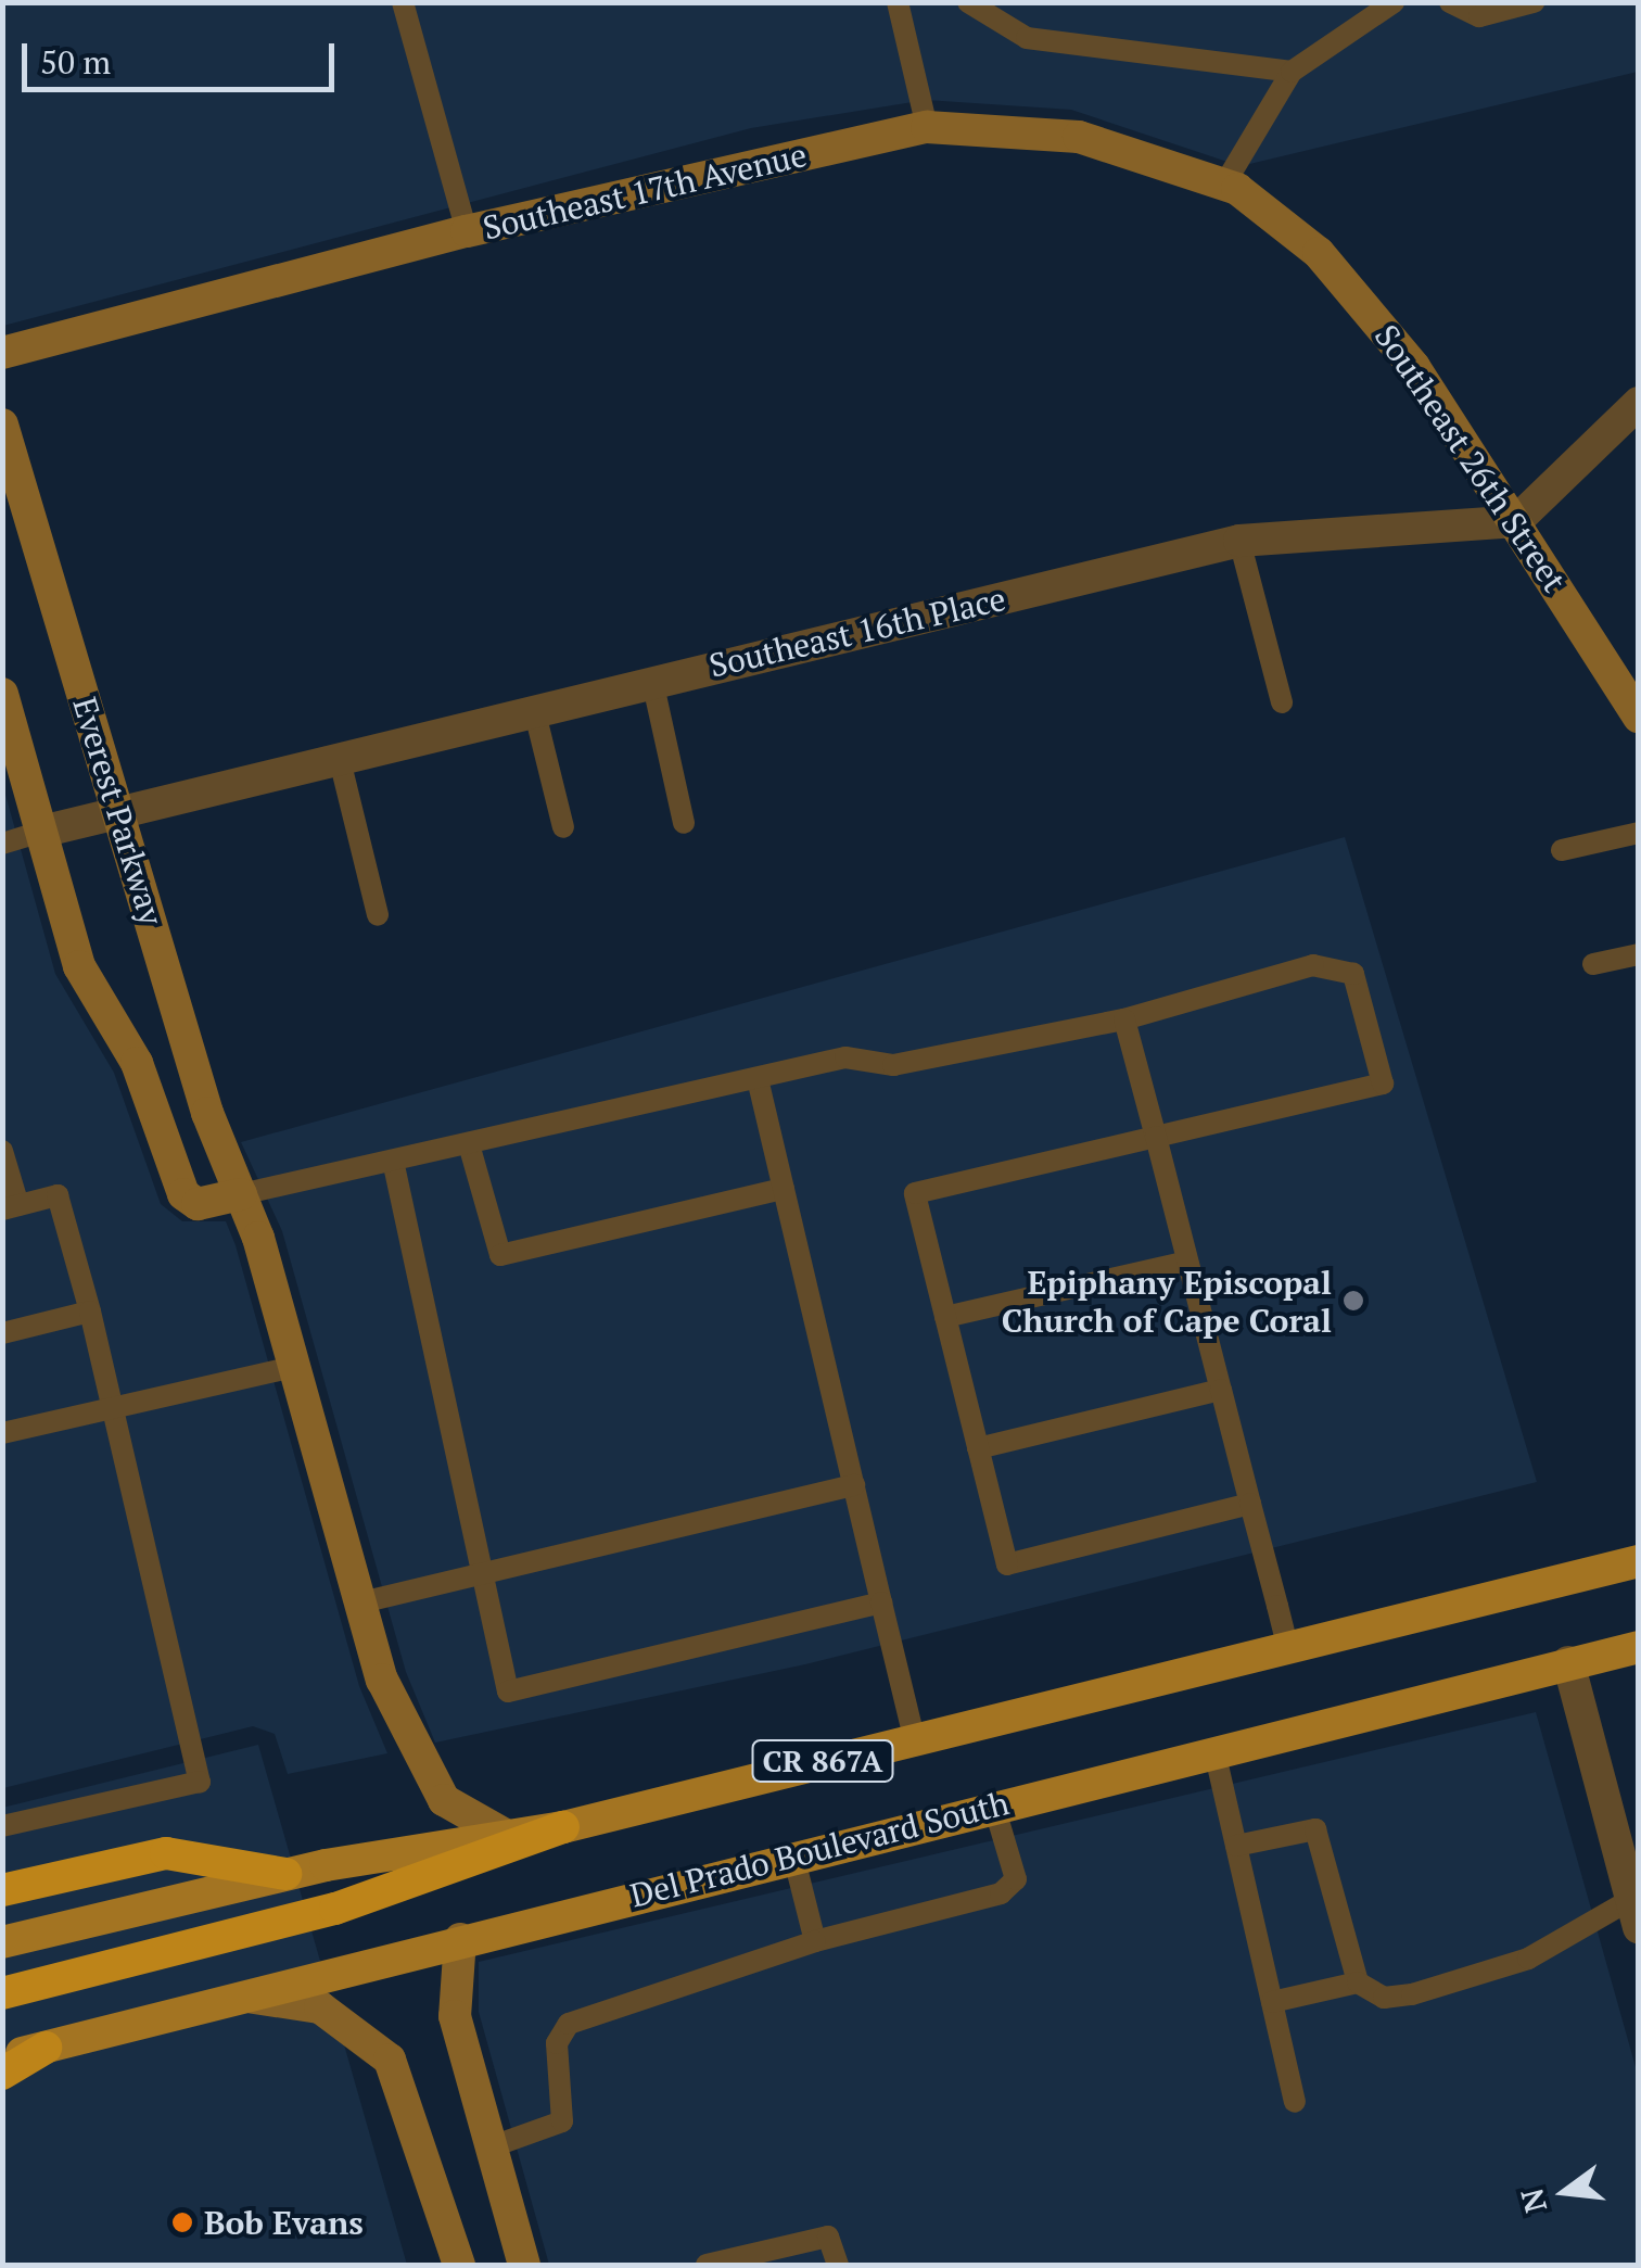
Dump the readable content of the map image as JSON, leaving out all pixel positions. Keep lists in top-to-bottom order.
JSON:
{
  "streets": {
    "main road": ["CR 867A", "Del Prado Boulevard South"],
    "street": [
      "Southeast 17th Avenue",
      "Southeast 26th Street",
      "Southeast 16th Place",
      "Everest Parkway"
    ]
  },
  "crossings": [
    ["Southeast 17th Avenue", "Southeast 26th Street"],
    ["Southeast 26th Street", "Southeast 16th Place"],
    ["Southeast 16th Place", "Everest Parkway"],
    ["Everest Parkway", "CR 867A"]
  ],
  "places": ["Epiphany Episcopal Church of Cape Coral", "Bob Evans"],
  "scale_bar": "50 m",
  "north": "left"
}
